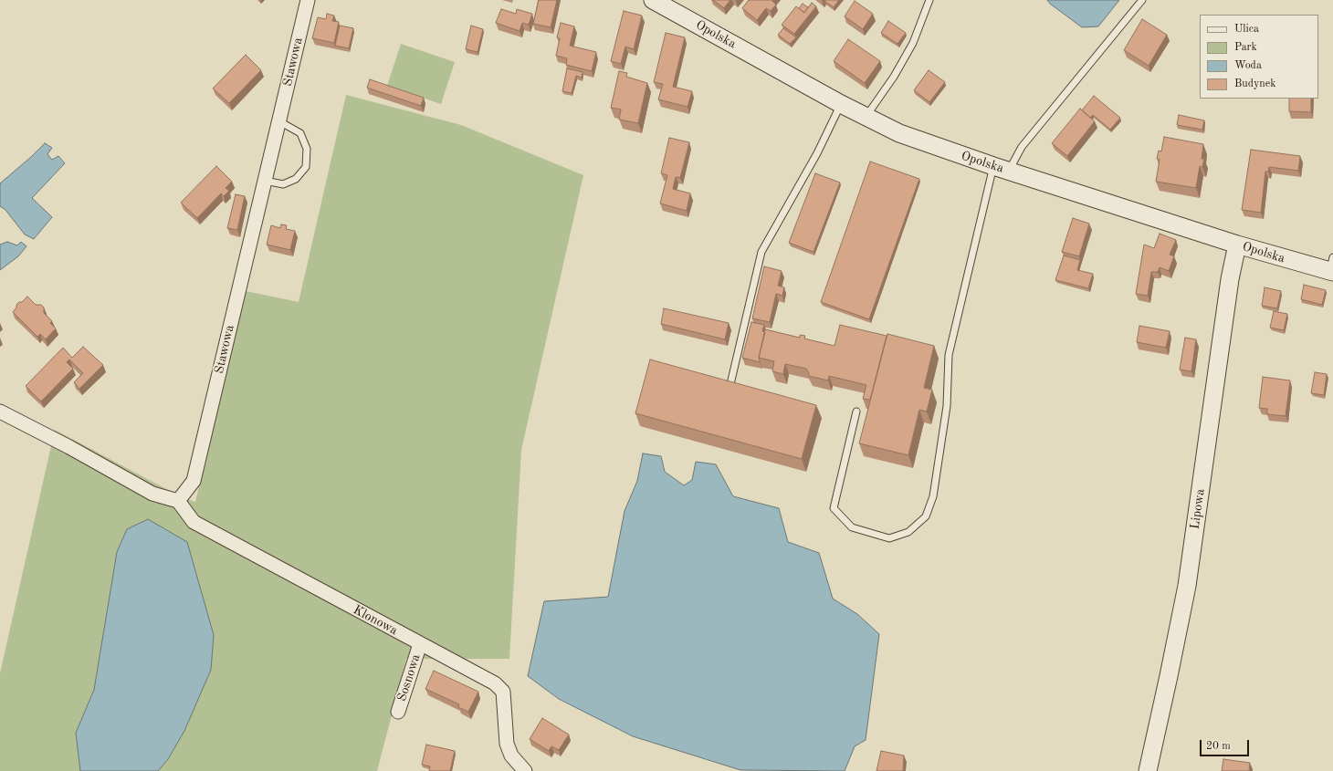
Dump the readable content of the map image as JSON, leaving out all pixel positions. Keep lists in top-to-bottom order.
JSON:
{
  "streets": {
    "street": [
      "Opolska",
      "Stawowa",
      "Lipowa",
      "Klonowa",
      "Sosnowa"
    ]
  },
  "crossings": [
    ["Opolska", "Lipowa"],
    ["Stawowa", "Klonowa"],
    ["Klonowa", "Sosnowa"]
  ],
  "legend": [
    "Ulica",
    "Park",
    "Woda",
    "Budynek"
  ],
  "scale_bar": "20 m"
}
